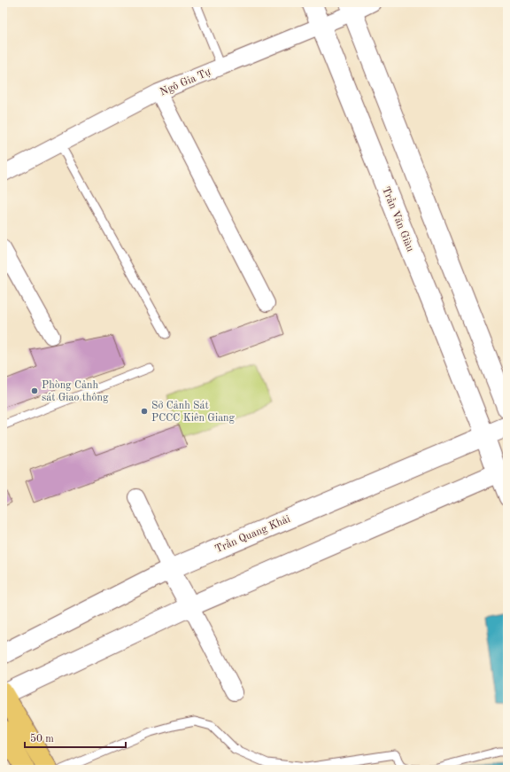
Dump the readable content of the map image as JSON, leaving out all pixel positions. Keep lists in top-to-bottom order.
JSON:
{
  "streets": {
    "street": ["Ngô Gia Tự", "Trần Văn Giàu", "Trần Quang Khải"]
  },
  "crossings": [
    ["Ngô Gia Tự", "Trần Văn Giàu"],
    ["Trần Văn Giàu", "Trần Quang Khải"]
  ],
  "places": ["Phòng Cảnh sát Giao thông", "Sở Cảnh Sát PCCC Kiên Giang"],
  "scale_bar": "50 m"
}
